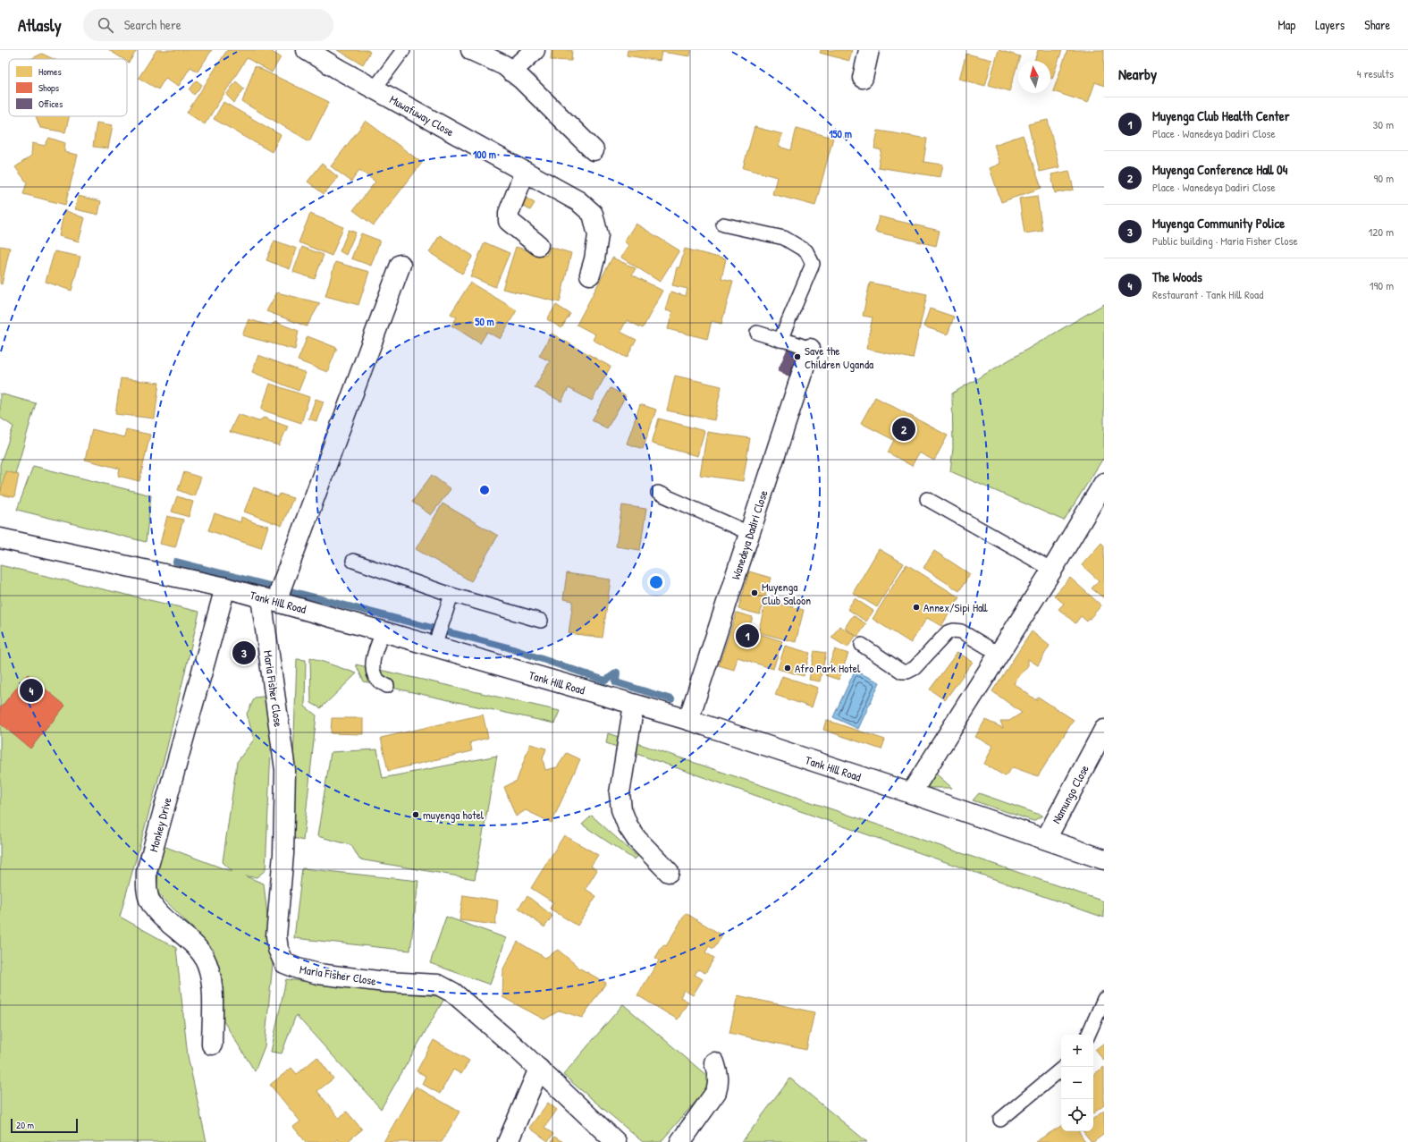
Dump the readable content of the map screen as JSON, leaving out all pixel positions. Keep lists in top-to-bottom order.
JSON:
{
  "streets": {
    "street": [
      "Muwafuway Close",
      "Wanedeya Dadiri Close",
      "Tank Hill Road",
      "Maria Fisher Close",
      "Namungo Close",
      "Monkey Drive"
    ]
  },
  "crossings": [
    ["Wanedeya Dadiri Close", "Tank Hill Road"],
    ["Tank Hill Road", "Maria Fisher Close"],
    ["Tank Hill Road", "Namungo Close"],
    ["Tank Hill Road", "Monkey Drive"]
  ],
  "places": [
    "Save the Children Uganda",
    "Muyenga Club Saloon",
    "Annex/Sipi Hall",
    "Afro Park Hotel",
    "muyenga hotel"
  ],
  "legend": ["Homes", "Shops", "Offices"],
  "scale_bar": "20 m",
  "north": "top",
  "page": {
    "header": "Atlasly",
    "search": "Search here",
    "nav": ["Map", "Layers", "Share"],
    "heading": ["Nearby", "4 results"],
    "list": [
      {
        "mark": "1",
        "name": "Muyenga Club Health Center",
        "note": "Place · Wanedeya Dadiri Close",
        "value": "30 m"
      },
      {
        "mark": "2",
        "name": "Muyenga Conference Hall 04",
        "note": "Place · Wanedeya Dadiri Close",
        "value": "90 m"
      },
      {
        "mark": "3",
        "name": "Muyenga Community Police",
        "note": "Public building · Maria Fisher Close",
        "value": "120 m"
      },
      {
        "mark": "4",
        "name": "The Woods",
        "note": "Restaurant · Tank Hill Road",
        "value": "190 m"
      }
    ],
    "pins": [
      "2",
      "1",
      "3",
      "4"
    ],
    "map_buttons": ["+", "−"],
    "scale": "20 m"
  },
  "rings": ["150 m", "100 m", "50 m"]
}
